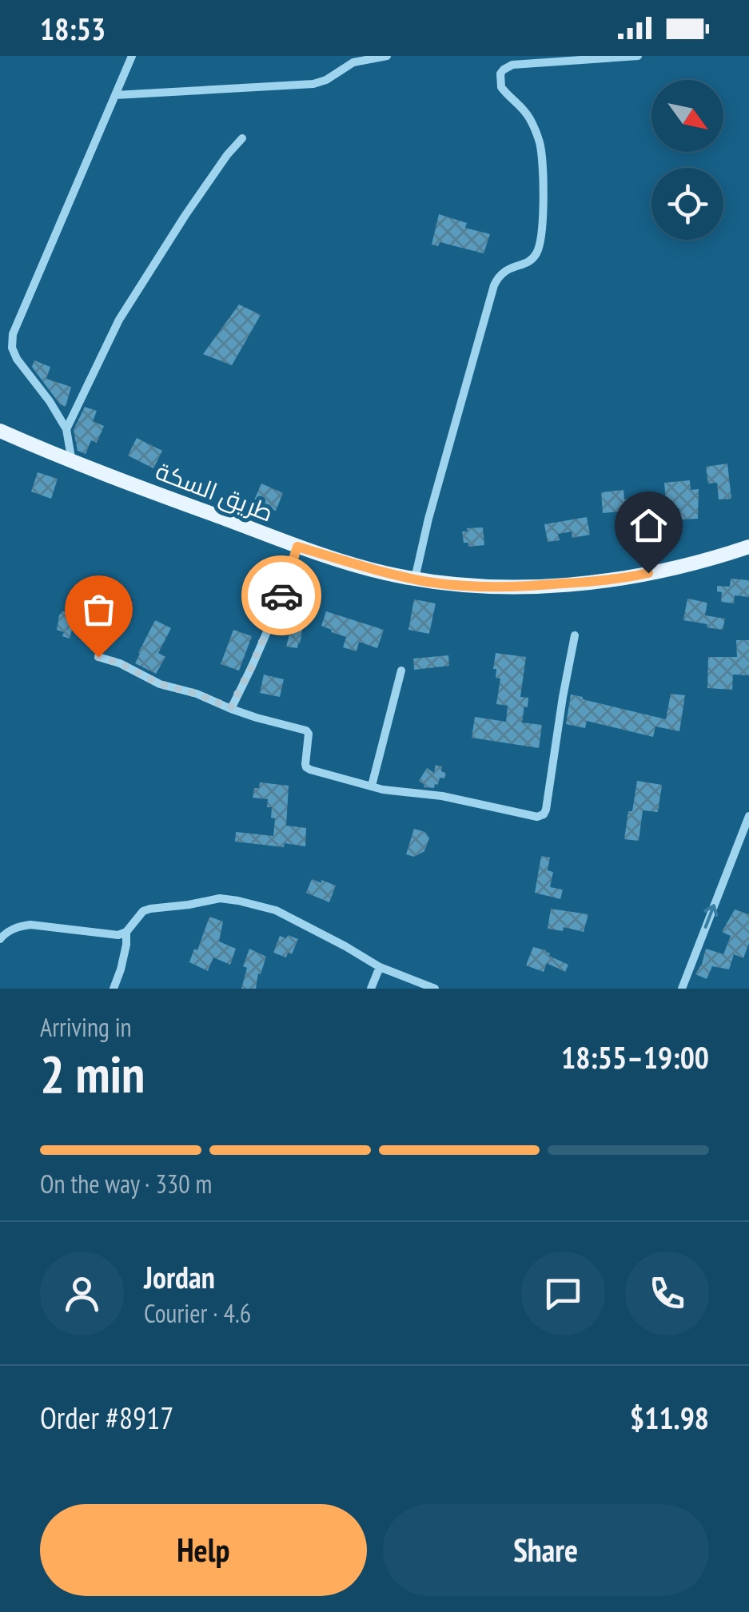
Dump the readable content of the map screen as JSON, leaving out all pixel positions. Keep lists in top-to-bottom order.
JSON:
{
  "streets": {
    "main road": ["طريق السكة"]
  },
  "north": "bottom right",
  "page": {
    "status": "18:53",
    "heading": ["2 min", "Arriving in", "18:55–19:00"],
    "panel": [
      "Jordan",
      "Courier · 4.6",
      "Order #8917",
      "$11.98"
    ],
    "bar": "On the way · 330 m",
    "buttons": ["Help", "Share"]
  }
}
